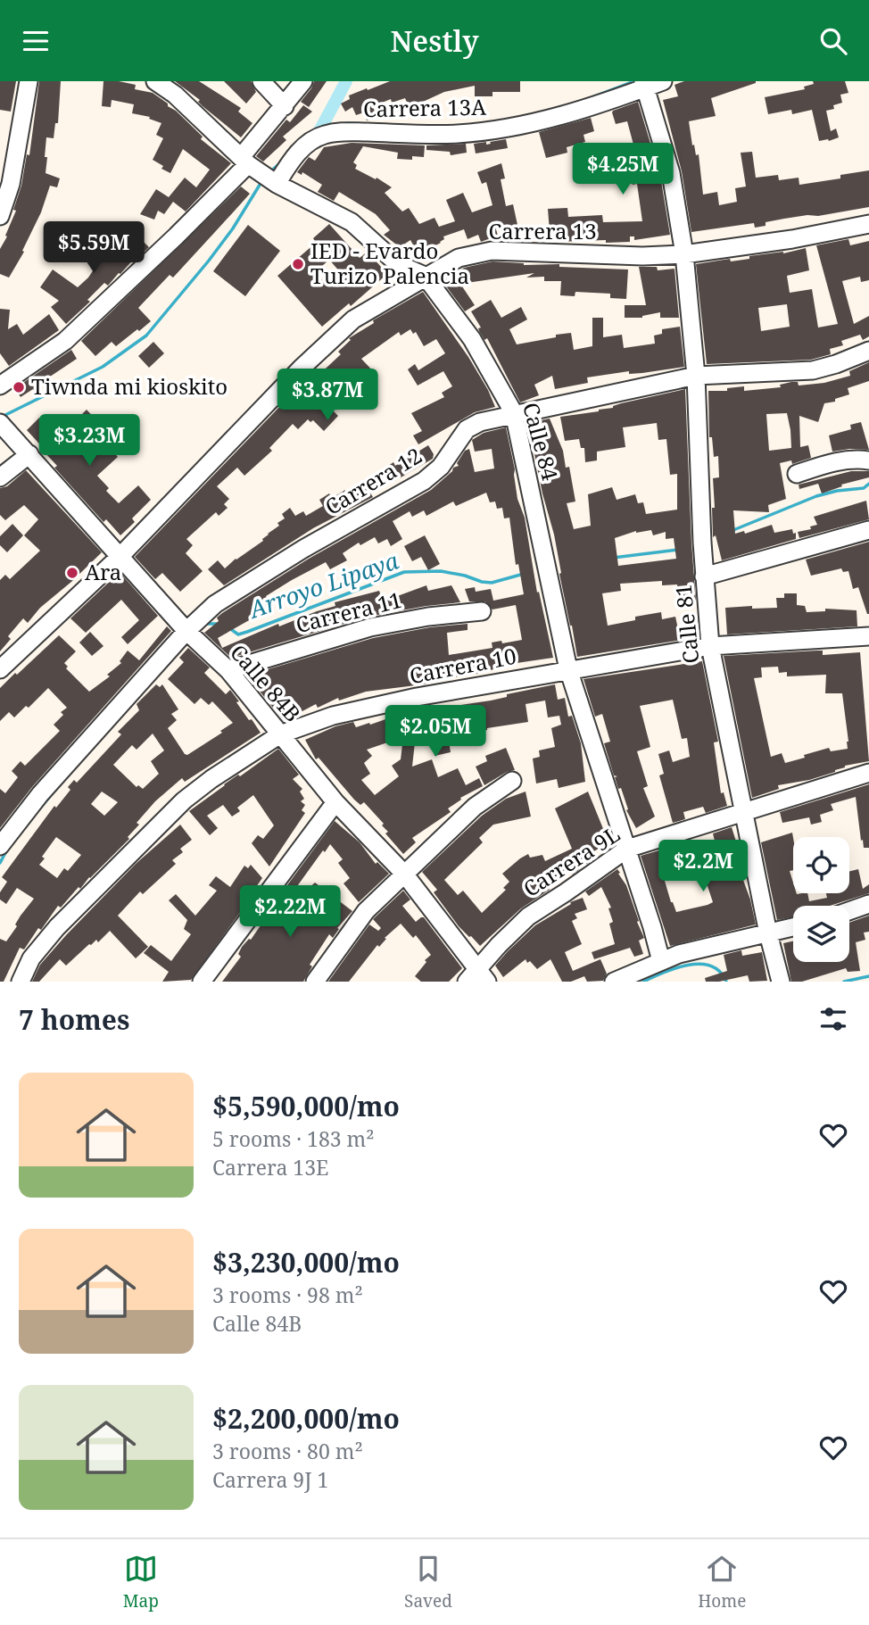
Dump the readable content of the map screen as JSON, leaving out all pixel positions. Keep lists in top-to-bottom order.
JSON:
{
  "streets": {
    "street": [
      "Carrera 13A",
      "Carrera 13",
      "Calle 84",
      "Carrera 12",
      "Carrera 11",
      "Calle 81",
      "Carrera 10",
      "Calle 84B",
      "Carrera 9L"
    ]
  },
  "crossings": [
    ["Carrera 13A", "Calle 84"],
    ["Carrera 13A", "Calle 81"],
    ["Carrera 13", "Calle 84"],
    ["Carrera 13", "Calle 81"],
    ["Carrera 13", "Calle 84B"],
    ["Calle 84", "Carrera 12"],
    ["Calle 84", "Carrera 10"],
    ["Calle 84", "Carrera 9L"],
    ["Carrera 12", "Calle 81"],
    ["Carrera 12", "Calle 84B"],
    ["Carrera 11", "Calle 84B"],
    ["Calle 81", "Carrera 10"],
    ["Calle 81", "Carrera 9L"],
    ["Carrera 10", "Calle 84B"],
    ["Calle 84B", "Carrera 9L"]
  ],
  "water": ["Arroyo Lipaya"],
  "places": ["IED - Evardo Turizo Palencia", "Tiwnda mi kioskito", "Ara"],
  "page": {
    "header": "Nestly",
    "price": [
      "$4.25M",
      "$5.59M",
      "$3.87M",
      "$3.23M",
      "$2.05M",
      "$2.2M",
      "$2.22M"
    ],
    "heading": "7 homes",
    "list": [
      {
        "name": "$5,590,000/mo",
        "note": "5 rooms · 183 m² · Carrera 13E"
      },
      {
        "name": "$3,230,000/mo",
        "note": "3 rooms · 98 m² · Calle 84B"
      },
      {
        "name": "$2,200,000/mo",
        "note": "3 rooms · 80 m² · Carrera 9J 1"
      }
    ],
    "tabs": ["Map", "Saved", "Home"]
  }
}
